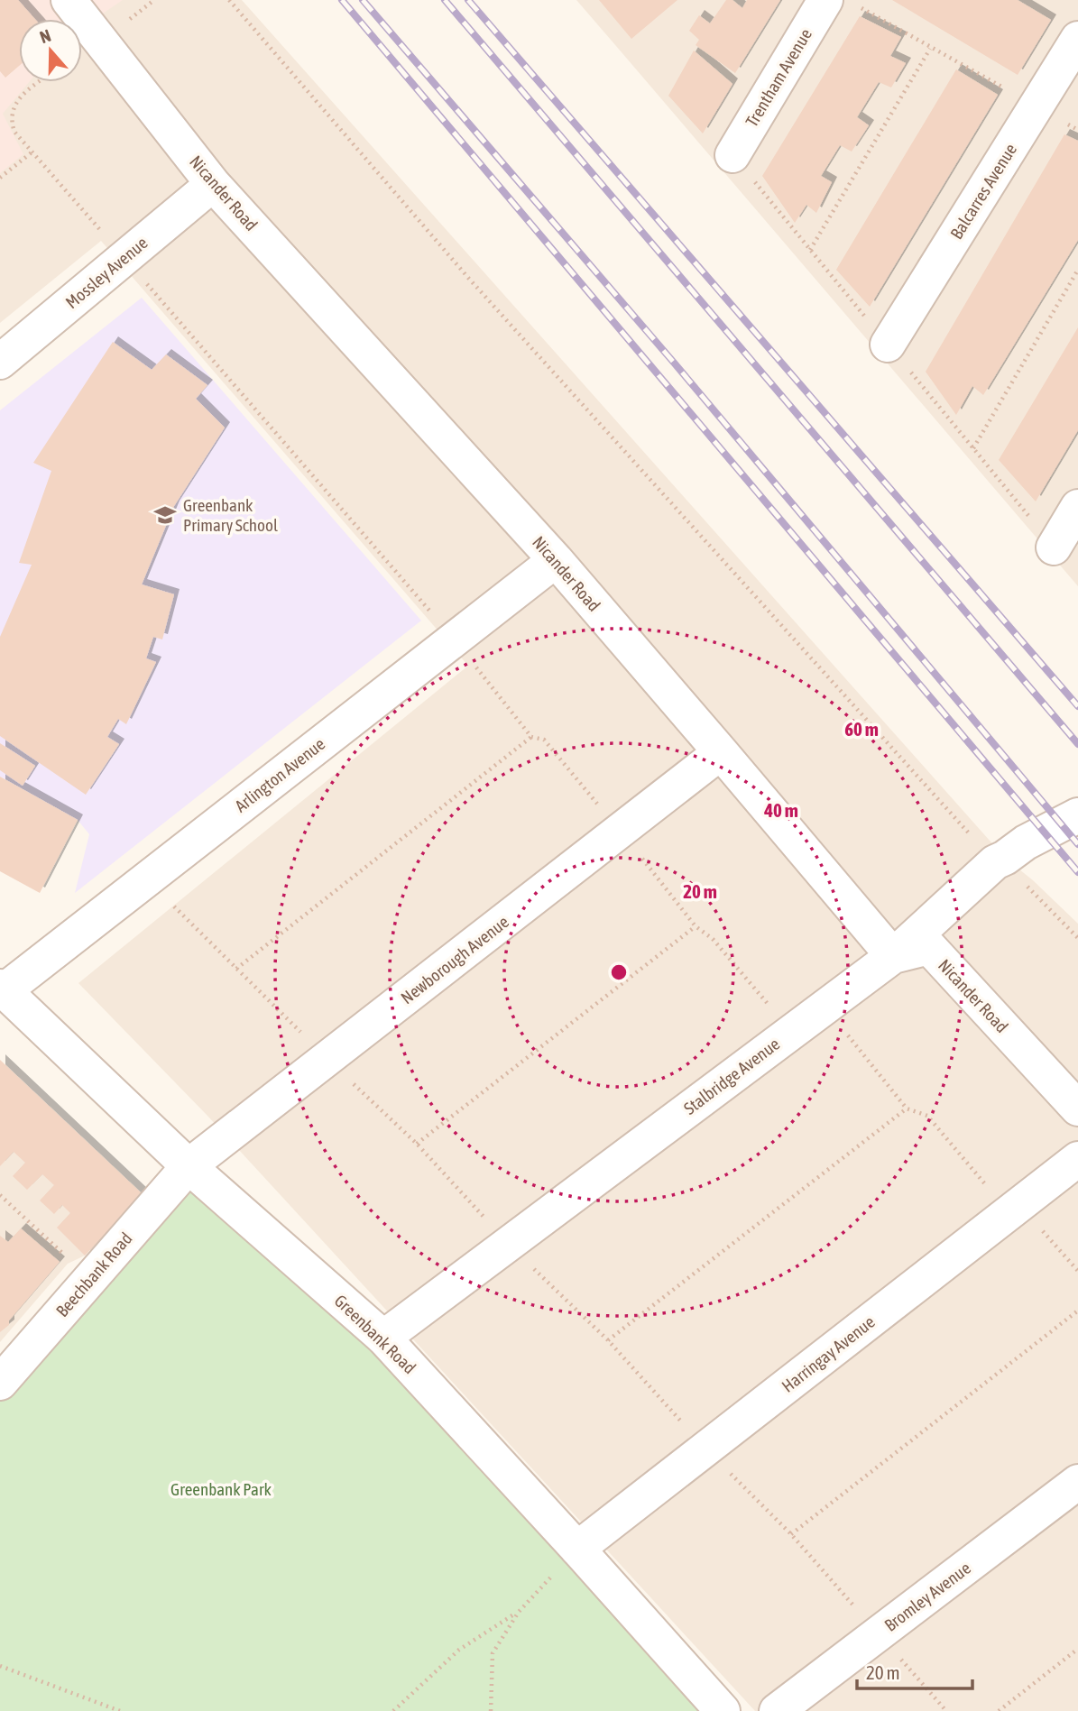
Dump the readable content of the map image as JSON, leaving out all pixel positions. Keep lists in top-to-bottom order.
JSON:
{
  "streets": {
    "street": [
      "Trentham Avenue",
      "Balcarres Avenue",
      "Nicander Road",
      "Mossley Avenue",
      "Arlington Avenue",
      "Newborough Avenue",
      "Stalbridge Avenue",
      "Beechbank Road",
      "Greenbank Road",
      "Harringay Avenue",
      "Bromley Avenue"
    ]
  },
  "crossings": [
    ["Nicander Road", "Mossley Avenue"],
    ["Nicander Road", "Arlington Avenue"],
    ["Nicander Road", "Newborough Avenue"],
    ["Nicander Road", "Stalbridge Avenue"],
    ["Arlington Avenue", "Greenbank Road"],
    ["Newborough Avenue", "Beechbank Road"],
    ["Newborough Avenue", "Greenbank Road"],
    ["Stalbridge Avenue", "Greenbank Road"],
    ["Beechbank Road", "Greenbank Road"],
    ["Greenbank Road", "Harringay Avenue"]
  ],
  "parks": ["Greenbank Park"],
  "places": {
    "school or university": ["Greenbank Primary School"]
  },
  "scale_bar": "20 m",
  "north": "top",
  "rings": ["60 m", "40 m", "20 m"]
}
